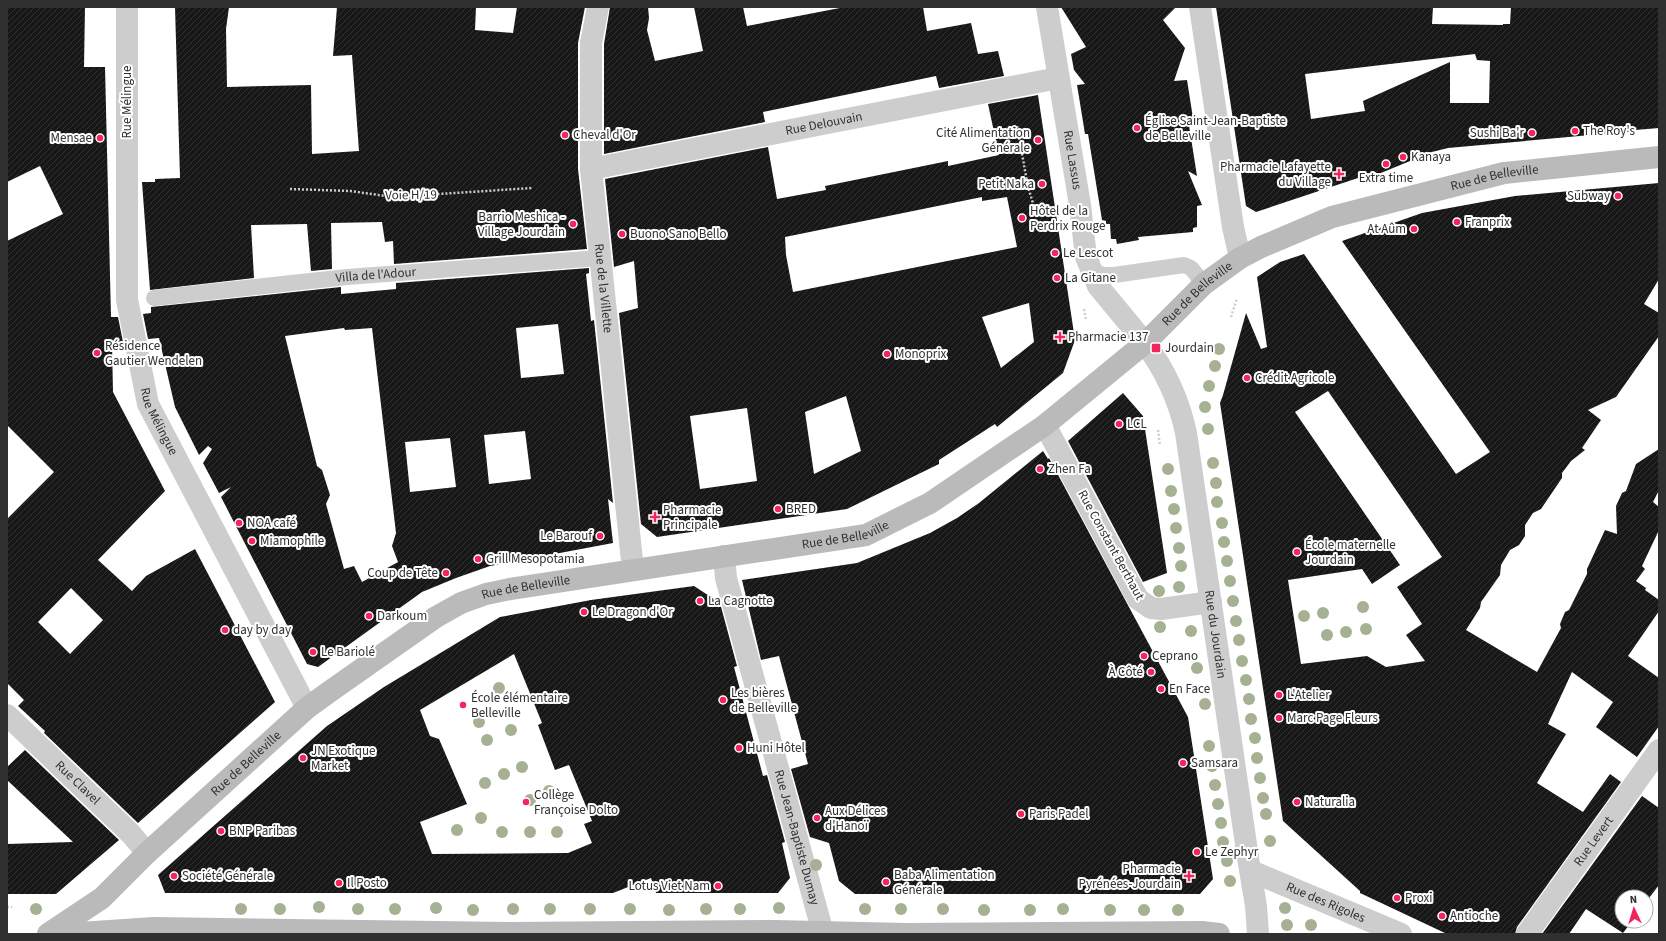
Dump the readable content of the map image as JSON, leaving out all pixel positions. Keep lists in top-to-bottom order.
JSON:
{
  "streets": {
    "main road": ["Rue de Belleville"],
    "street": [
      "Rue Mélingue",
      "Rue Delouvain",
      "Rue Lassus",
      "Rue de la Villette",
      "Rue Constant Berthaut",
      "Rue du Jourdain",
      "Rue Clavel",
      "Rue Jean-Baptiste Dumay",
      "Rue Levert",
      "Rue des Rigoles"
    ],
    "lane": ["Villa de l'Adour"],
    "path": ["Voie H/19"]
  },
  "crossings": [
    ["Rue Mélingue", "Rue de Belleville"],
    ["Rue Delouvain", "Rue Lassus"],
    ["Rue Delouvain", "Rue de la Villette"],
    ["Rue Lassus", "Rue de Belleville"],
    ["Rue Lassus", "Rue du Jourdain"],
    ["Rue de Belleville", "Rue de la Villette"],
    ["Rue de Belleville", "Rue Constant Berthaut"],
    ["Rue de Belleville", "Rue du Jourdain"],
    ["Rue de Belleville", "Rue Clavel"],
    ["Rue de Belleville", "Rue Jean-Baptiste Dumay"],
    ["Villa de l'Adour", "Rue de la Villette"],
    ["Rue Constant Berthaut", "Rue du Jourdain"],
    ["Rue du Jourdain", "Rue des Rigoles"]
  ],
  "places": {
    "other": [
      "Église Saint-Jean-Baptiste de Belleville",
      "The Roy's",
      "Sushi Ba'r",
      "Cheval d'Or",
      "Mensae",
      "Cité Alimentation Générale",
      "Kanaya",
      "Extra time",
      "Petit Naka",
      "Subway",
      "Hôtel de la Perdrix Rouge",
      "Franprix",
      "Barrio Meshica - Village Jourdain",
      "At Aûm",
      "Buono Sano Bello",
      "Le Lescot",
      "La Gitane",
      "Résidence Gautier Wendelen",
      "Monoprix",
      "Crédit Agricole",
      "LCL",
      "Zhen Fa",
      "BRED",
      "NOA café",
      "Le Barouf",
      "Miamophile",
      "École maternelle Jourdain",
      "Grill Mesopotamia",
      "Coup de Tête",
      "La Cagnotte",
      "Le Dragon d'Or",
      "Darkoum",
      "day by day",
      "Le Bariolé",
      "Ceprano",
      "À Côté",
      "En Face",
      "L'Atelier",
      "Les bières de Belleville",
      "École élémentaire Belleville",
      "Marc Page Fleurs",
      "Huni Hôtel",
      "JN Exotique Market",
      "Samsara",
      "Collège Françoise Dolto",
      "Naturalia",
      "Paris Padel",
      "Aux Délices d'Hanoï",
      "BNP Paribas",
      "Le Zephyr",
      "Société Générale",
      "Baba Alimentation Générale",
      "Il Posto",
      "Lotus Viet Nam",
      "Proxi",
      "Antioche"
    ],
    "health": [
      "Pharmacie Lafayette du Village",
      "Pharmacie 137",
      "Pharmacie Principale",
      "Pharmacie Pyrénées-Jourdain"
    ],
    "transit": ["Jourdain"]
  },
  "north": "top"
}
